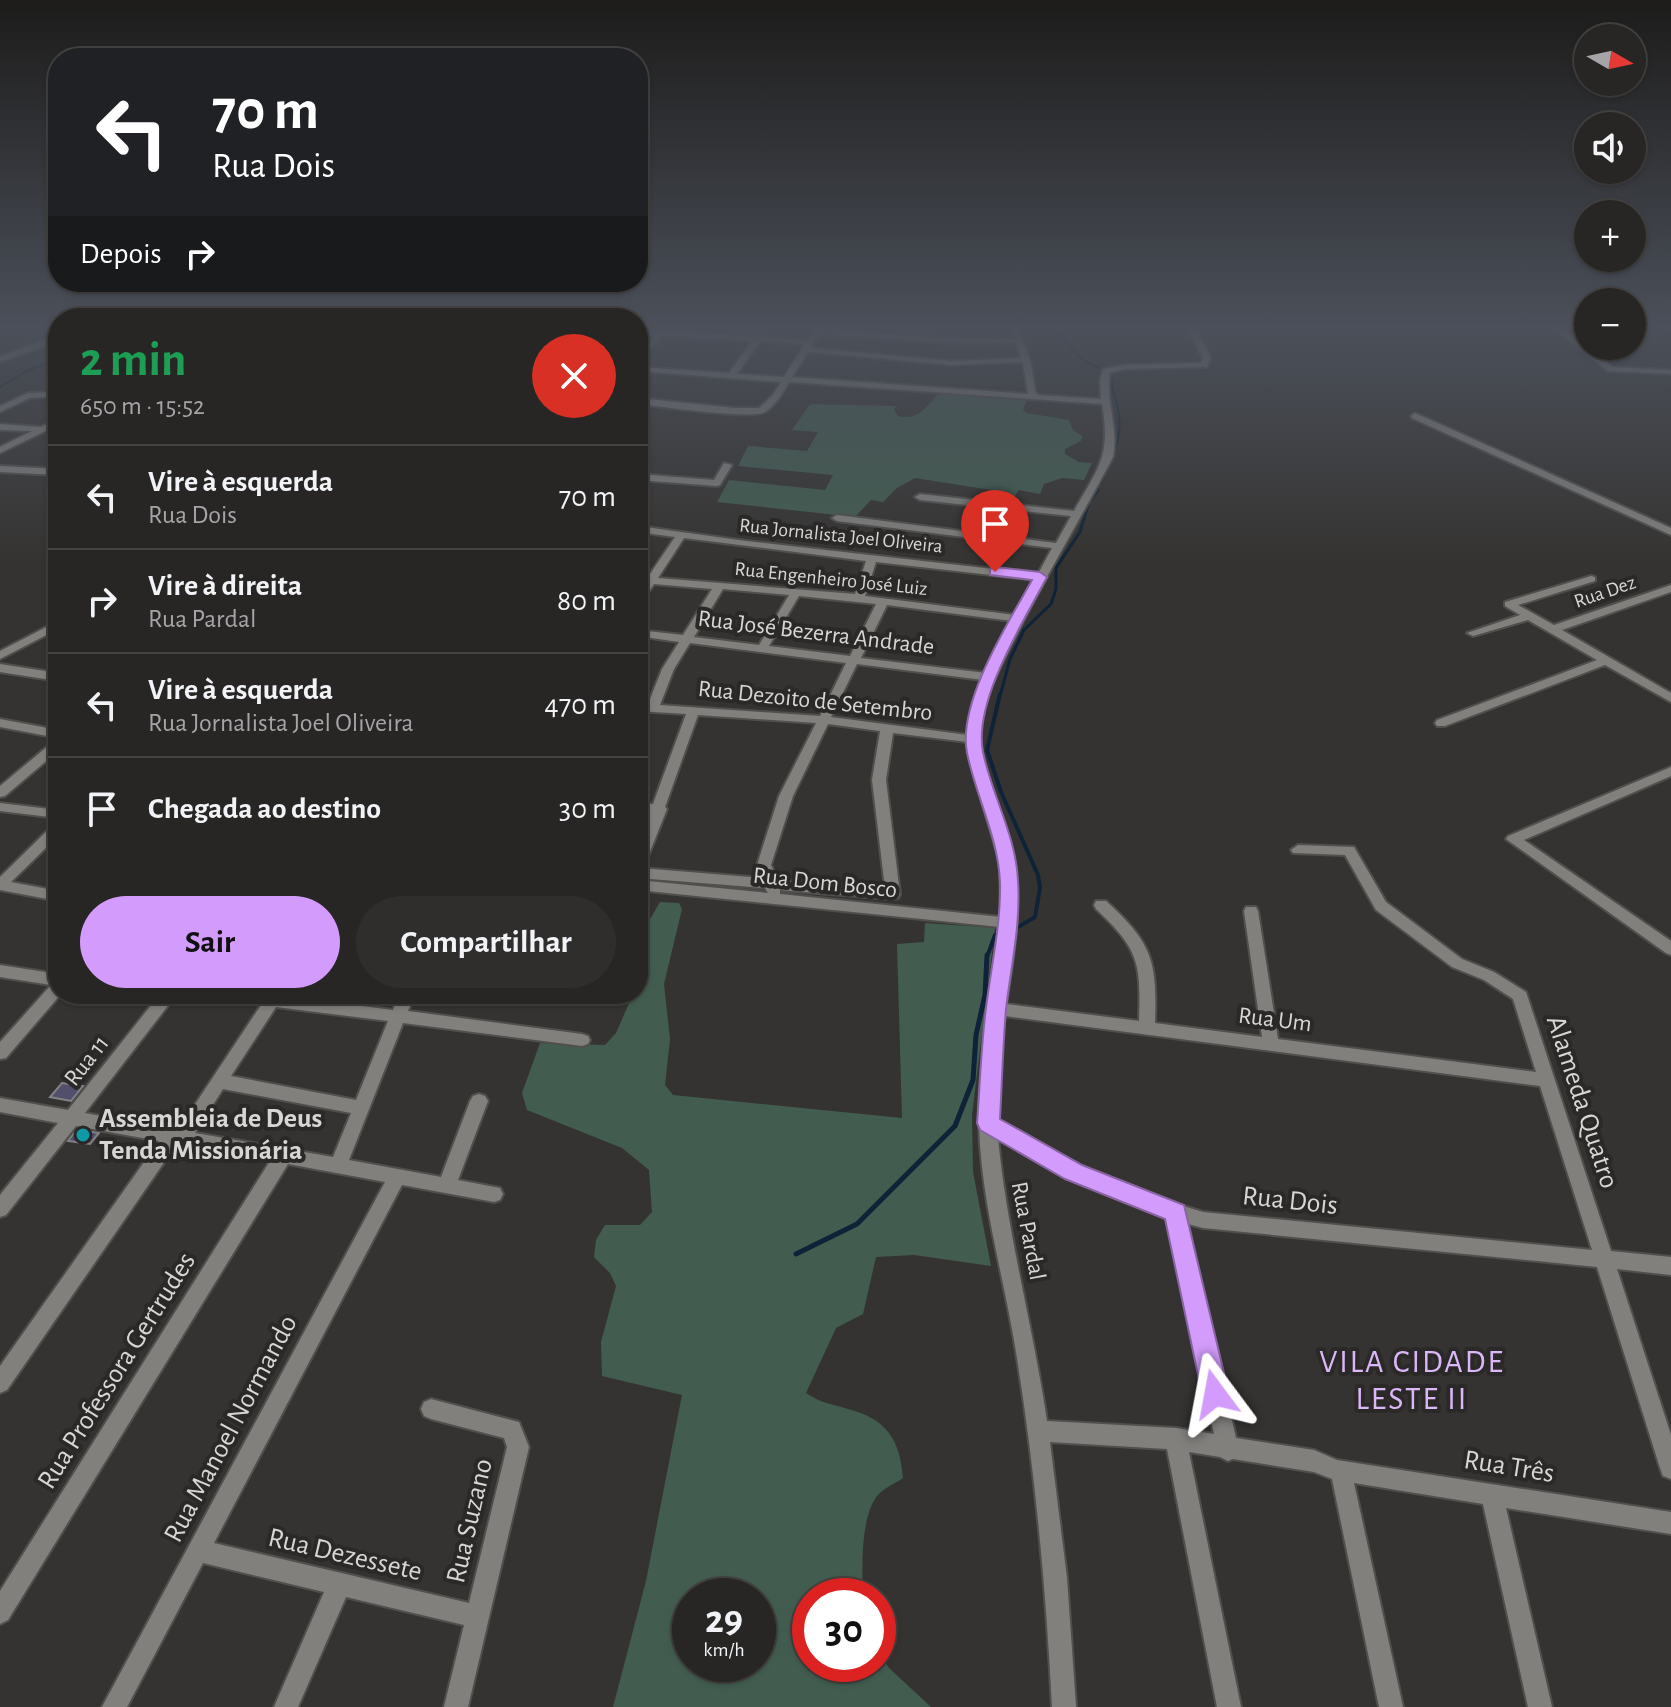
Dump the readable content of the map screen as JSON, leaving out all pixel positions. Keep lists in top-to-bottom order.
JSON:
{
  "streets": {
    "street": [
      "Rua Jornalista Joel Oliveira",
      "Rua Engenheiro José Luiz",
      "Rua Dez",
      "Rua José Bezerra Andrade",
      "Rua Dezoito de Setembro",
      "Rua Dom Bosco",
      "Rua Um",
      "Rua 11",
      "Alameda Quatro",
      "Rua Dois",
      "Rua Pardal",
      "Rua Professora Gertrudes",
      "Rua Manoel Normando",
      "Rua Três",
      "Rua Suzano",
      "Rua Dezessete"
    ]
  },
  "crossings": [
    ["Rua Jornalista Joel Oliveira", "Rua Pardal"],
    ["Rua Engenheiro José Luiz", "Rua Pardal"],
    ["Rua José Bezerra Andrade", "Rua Pardal"],
    ["Rua Dezoito de Setembro", "Rua Pardal"],
    ["Rua Dom Bosco", "Rua Pardal"],
    ["Rua Um", "Alameda Quatro"],
    ["Rua Um", "Rua Pardal"],
    ["Alameda Quatro", "Rua Dois"],
    ["Rua Dois", "Rua Pardal"],
    ["Rua Pardal", "Rua Três"],
    ["Rua Manoel Normando", "Rua Dezessete"],
    ["Rua Suzano", "Rua Dezessete"]
  ],
  "districts": ["VILA CIDADE LESTE II"],
  "places": ["Assembleia de Deus Tenda Missionária"],
  "north": "right",
  "page": {
    "map_buttons": ["+", "−"],
    "turn": ["70 m", "Rua Dois"],
    "then": "Depois",
    "heading": ["2 min", "650 m · 15:52"],
    "list": [
      {
        "name": "Vire à esquerda",
        "note": "Rua Dois",
        "value": "70 m"
      },
      {
        "name": "Vire à direita",
        "note": "Rua Pardal",
        "value": "80 m"
      },
      {
        "name": "Vire à esquerda",
        "note": "Rua Jornalista Joel Oliveira",
        "value": "470 m"
      },
      {
        "name": "Chegada ao destino",
        "value": "30 m"
      }
    ],
    "buttons": ["Sair", "Compartilhar"],
    "speed": "29 km/h",
    "limit": "30"
  }
}
